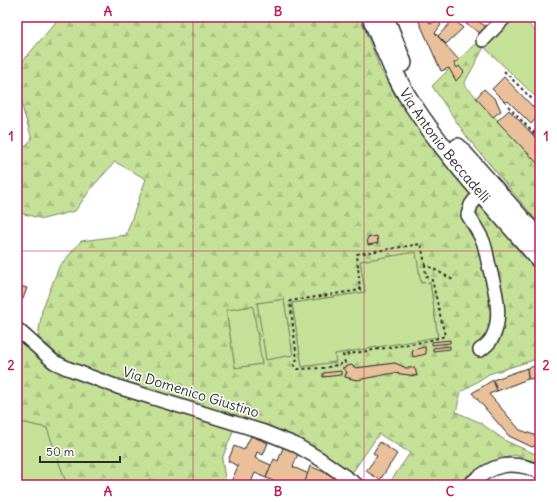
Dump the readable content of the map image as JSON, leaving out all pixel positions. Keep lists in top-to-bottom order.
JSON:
{
  "streets": {
    "main road": ["Via Antonio Beccadelli"],
    "lane": ["Via Domenico Giustino"]
  },
  "scale_bar": "50 m",
  "grid": {
    "columns": ["A", "B", "C"],
    "rows": ["1", "2"]
  }
}
